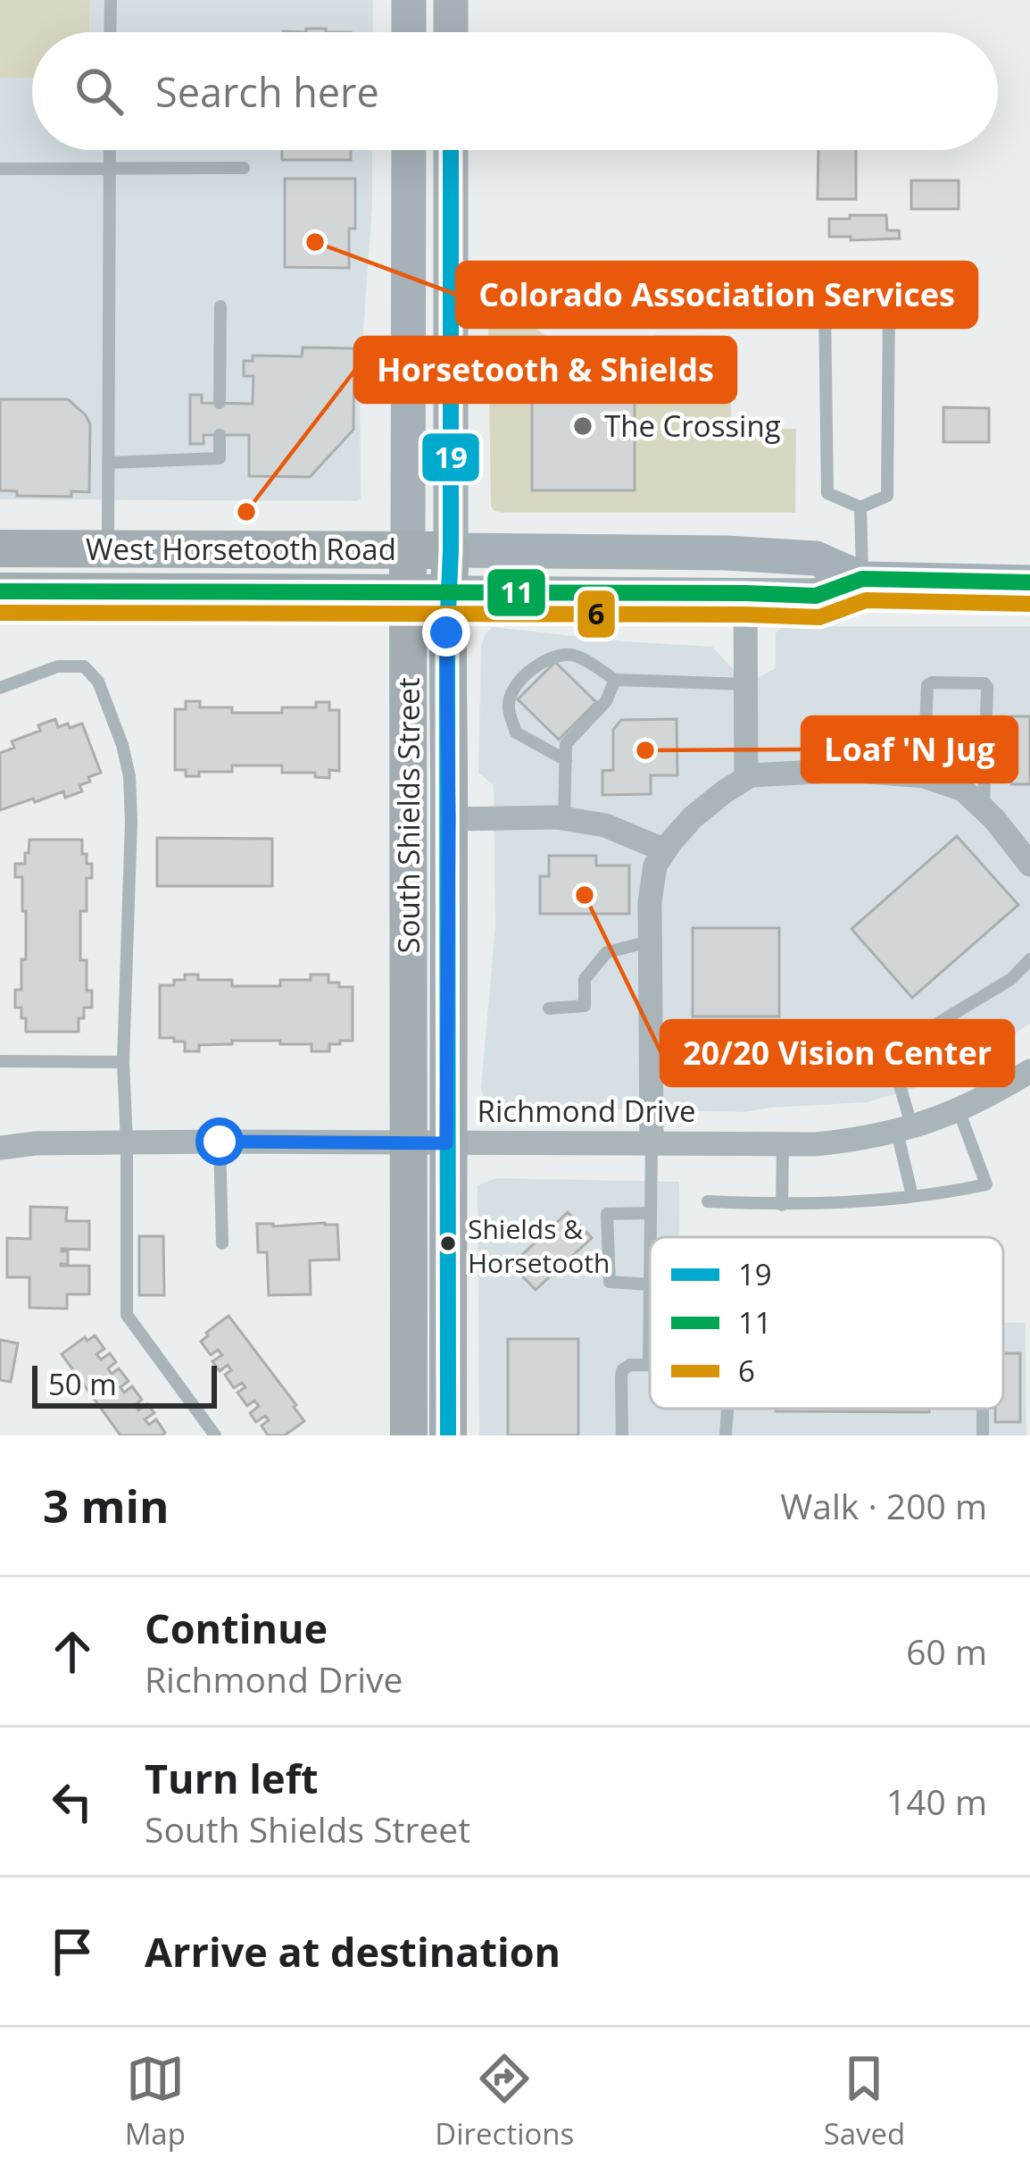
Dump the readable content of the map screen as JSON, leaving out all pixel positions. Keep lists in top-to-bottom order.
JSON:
{
  "streets": {
    "main road": ["West Horsetooth Road", "South Shields Street"],
    "street": ["Richmond Drive"]
  },
  "crossings": [
    ["West Horsetooth Road", "South Shields Street"],
    ["South Shields Street", "Richmond Drive"]
  ],
  "places": [
    "Colorado Association Services",
    "The Crossing",
    "Horsetooth & Shields",
    "Loaf 'N Jug",
    "20/20 Vision Center",
    "Shields & Horsetooth"
  ],
  "lines": ["transit line 19", "transit line 11", "transit line 6"],
  "legend": ["19", "11", "6"],
  "scale_bar": "50 m",
  "page": {
    "search": "Search here",
    "scale": "50 m",
    "heading": ["3 min", "Walk · 200 m"],
    "list": [
      ["Continue", "Richmond Drive", "60 m"],
      ["Turn left", "South Shields Street", "140 m"],
      "Arrive at destination"
    ],
    "nav": ["Map", "Directions", "Saved"]
  }
}
